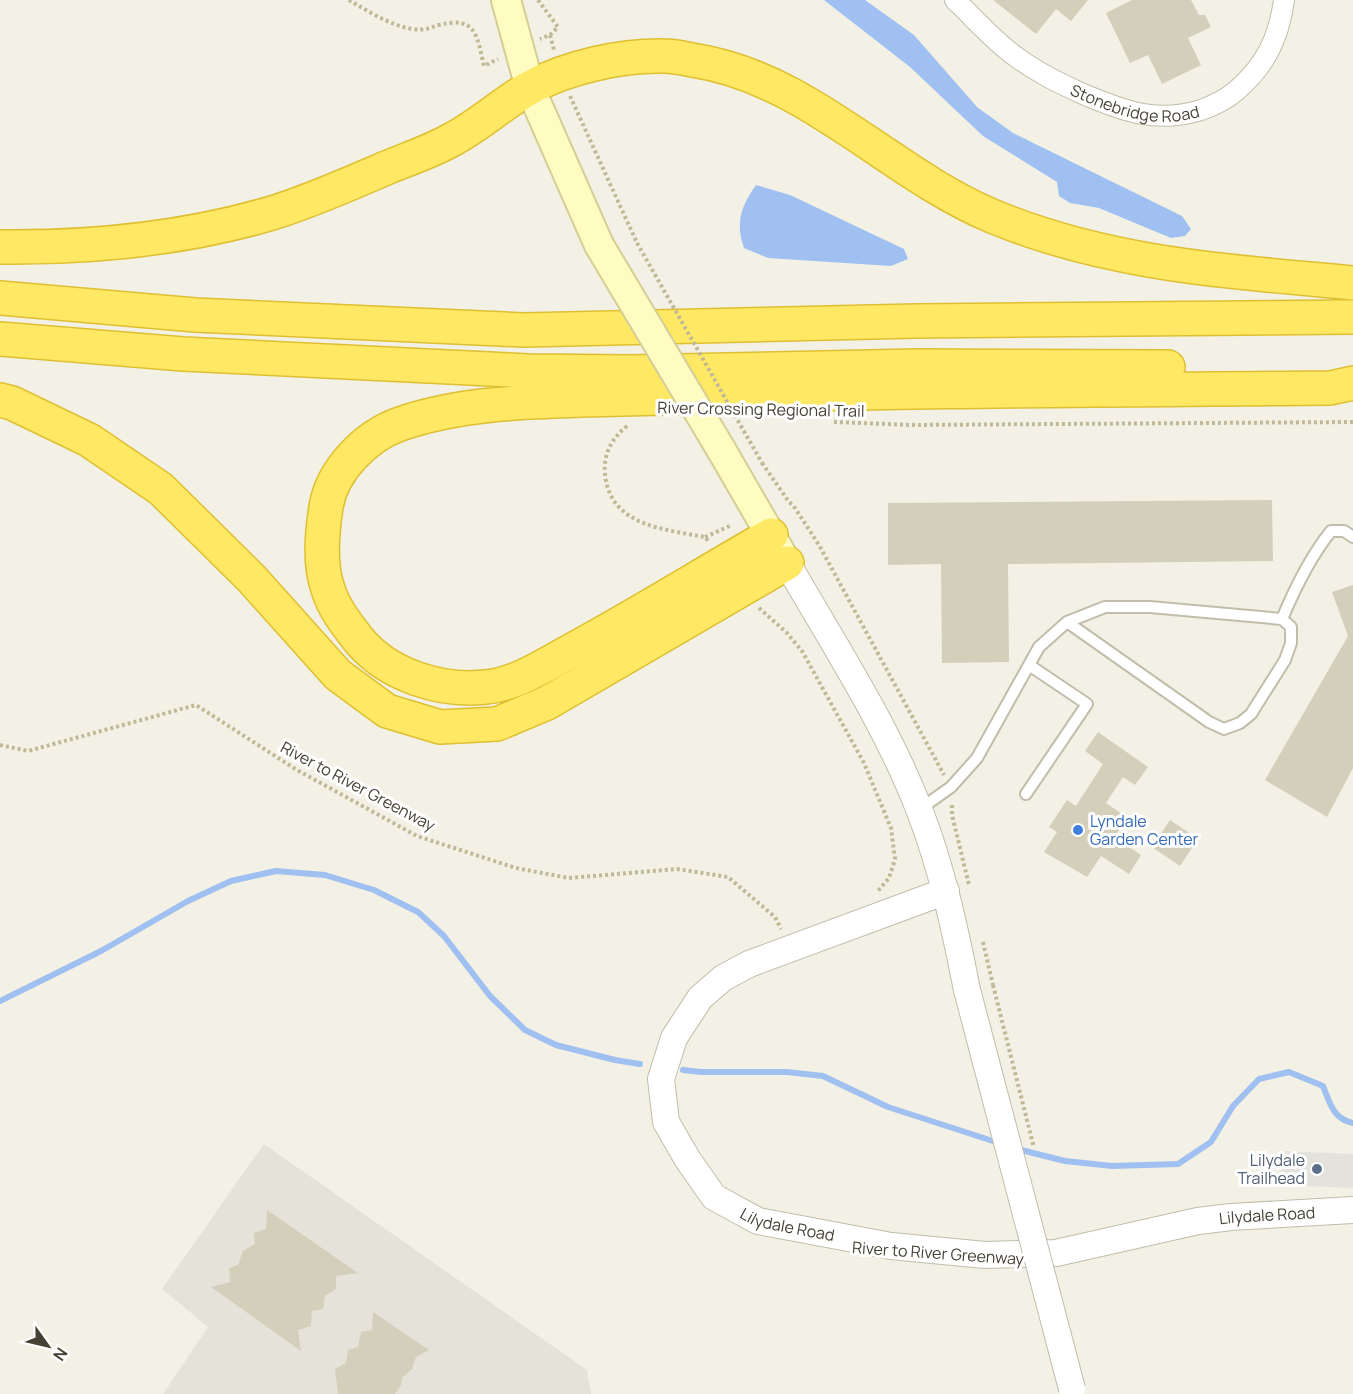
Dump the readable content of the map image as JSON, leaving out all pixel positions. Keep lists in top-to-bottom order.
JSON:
{
  "streets": {
    "street": ["Stonebridge Road", "Lilydale Road"],
    "path": ["River Crossing Regional Trail", "River to River Greenway"]
  },
  "places": ["Lyndale Garden Center", "Lilydale Trailhead"],
  "north": "bottom right"
}
